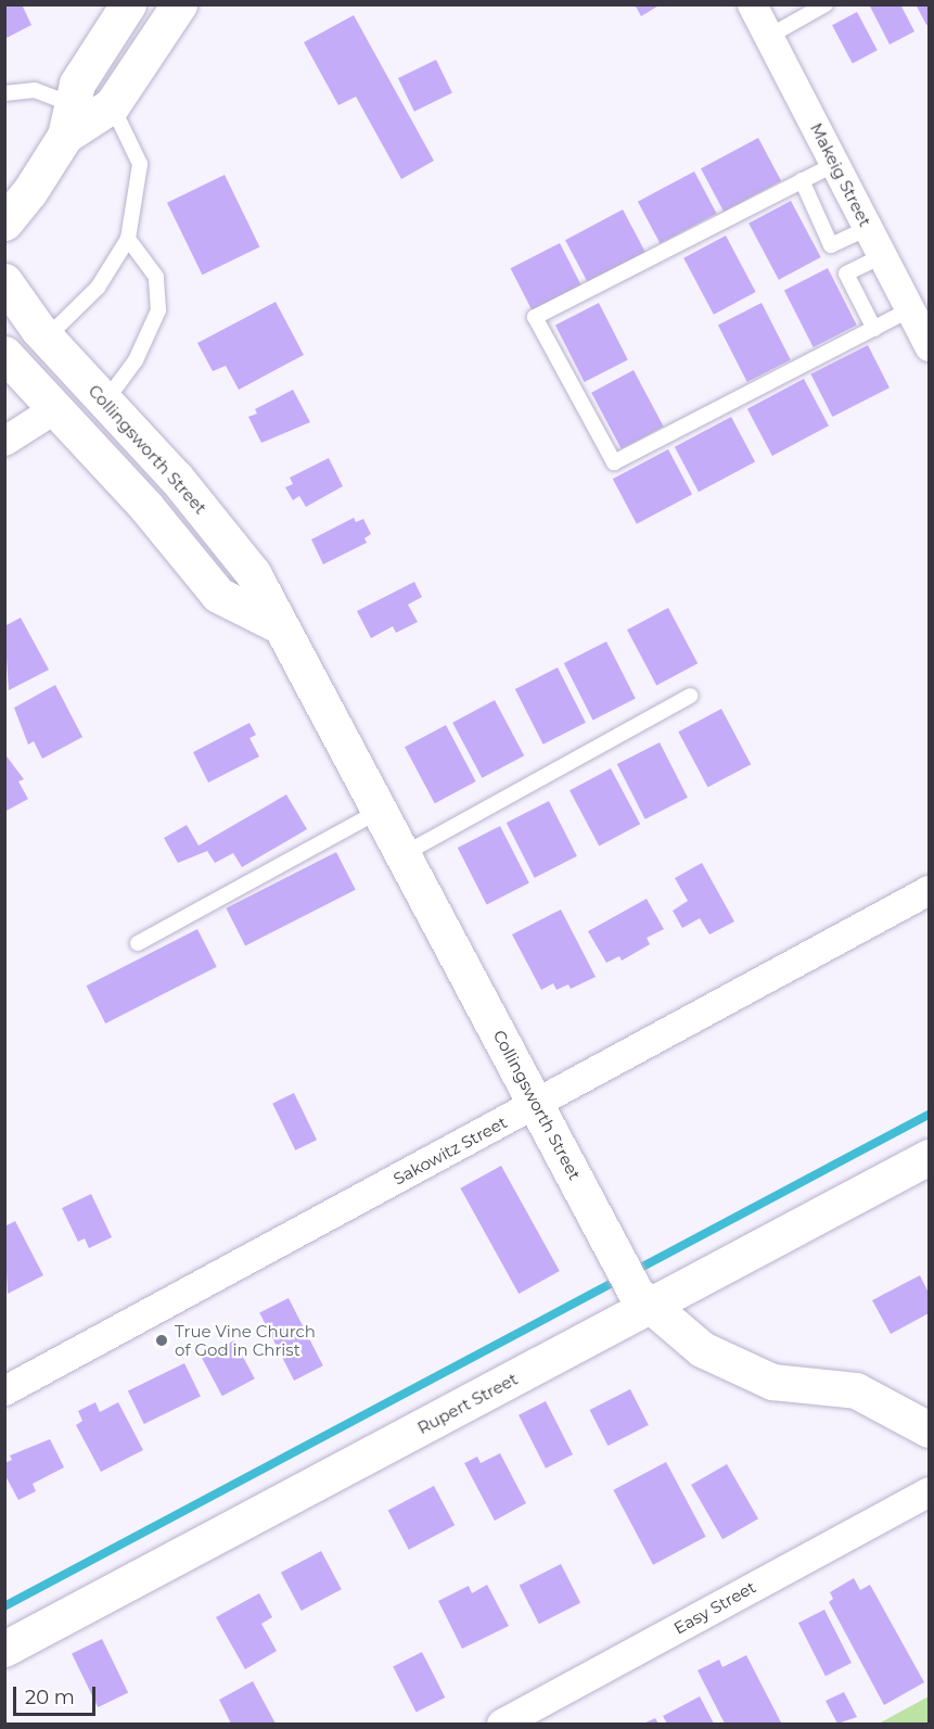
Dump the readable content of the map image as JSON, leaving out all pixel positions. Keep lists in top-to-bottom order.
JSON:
{
  "streets": {
    "street": [
      "Makeig Street",
      "Collingsworth Street",
      "Sakowitz Street",
      "Rupert Street",
      "Easy Street"
    ]
  },
  "crossings": [
    ["Collingsworth Street", "Sakowitz Street"],
    ["Collingsworth Street", "Rupert Street"]
  ],
  "places": ["True Vine Church of God in Christ"],
  "scale_bar": "20 m"
}
